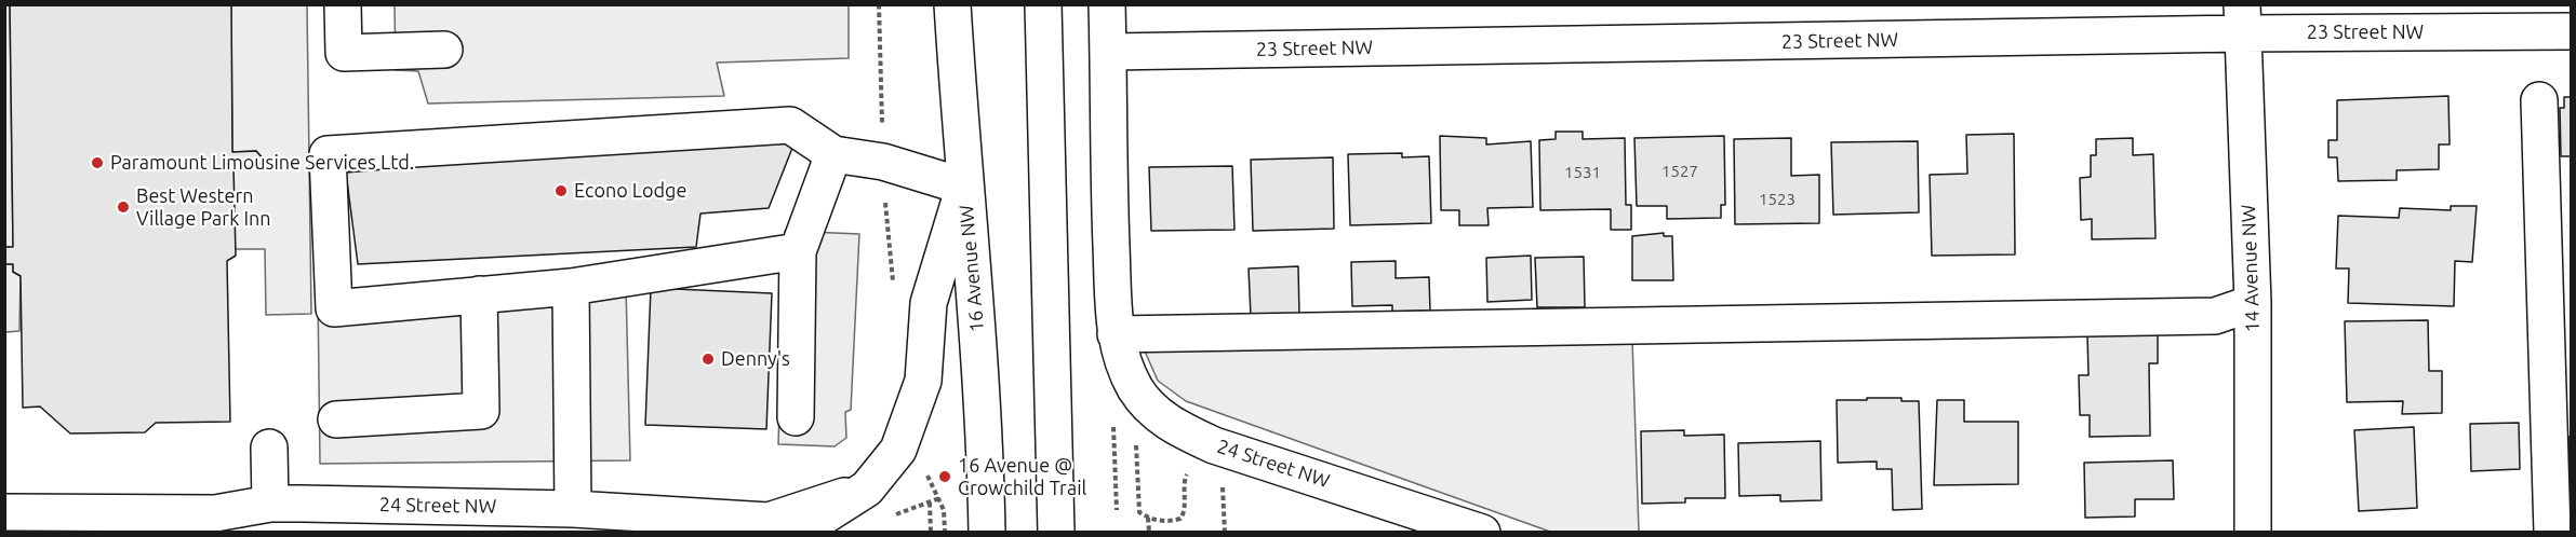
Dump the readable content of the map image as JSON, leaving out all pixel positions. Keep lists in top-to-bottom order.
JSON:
{
  "streets": {
    "main road": [
      "23 Street NW",
      "16 Avenue NW",
      "14 Avenue NW",
      "24 Street NW"
    ]
  },
  "crossings": [
    ["23 Street NW", "14 Avenue NW"]
  ],
  "places": [
    "Paramount Limousine Services Ltd.",
    "Econo Lodge",
    "Best Western Village Park Inn",
    "Denny's",
    "16 Avenue @ Crowchild Trail"
  ],
  "house_numbers": ["1527", "1531", "1523"]
}
